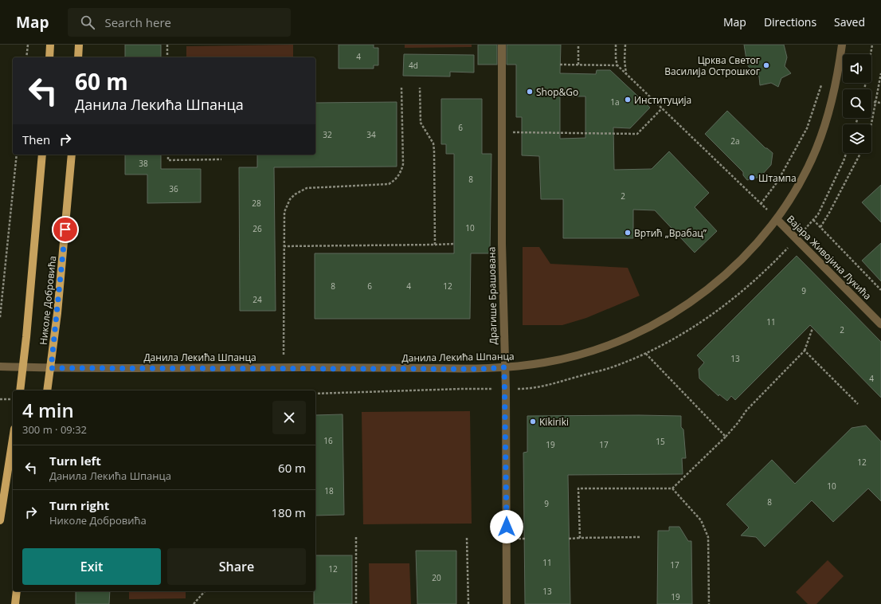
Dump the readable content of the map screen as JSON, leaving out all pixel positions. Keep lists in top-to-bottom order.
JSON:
{
  "streets": {
    "main road": ["Николе Добровића"],
    "street": ["Вајара Живојина Лукића", "Драгише Брашована", "Данила Лекића Шпанца"]
  },
  "crossings": [
    ["Вајара Живојина Лукића", "Данила Лекића Шпанца"],
    ["Драгише Брашована", "Данила Лекића Шпанца"],
    ["Николе Добровића", "Данила Лекића Шпанца"]
  ],
  "places": [
    "Црква Светог Василија Острошког",
    "Shop&Go",
    "Институција",
    "Штампа",
    "Вртић „Врабац”",
    "Kikiriki"
  ],
  "house_numbers": [
    "4",
    "4d",
    "1a",
    "6",
    "32",
    "34",
    "2a",
    "38",
    "8",
    "36",
    "2",
    "28",
    "10",
    "26",
    "8",
    "6",
    "4",
    "12",
    "9",
    "24",
    "11",
    "2",
    "13",
    "4",
    "16",
    "15",
    "19",
    "17",
    "12",
    "10",
    "18",
    "8",
    "9",
    "11",
    "17",
    "12",
    "20",
    "13",
    "19"
  ],
  "page": {
    "header": "Map",
    "search": "Search here",
    "nav": ["Map", "Directions", "Saved"],
    "turn": ["60 m", "Данила Лекића Шпанца"],
    "then": "Then",
    "heading": ["4 min", "300 m · 09:32"],
    "list": [
      {
        "name": "Turn left",
        "note": "Данила Лекића Шпанца",
        "value": "60 m"
      },
      {
        "name": "Turn right",
        "note": "Николе Добровића",
        "value": "180 m"
      }
    ],
    "buttons": ["Exit", "Share"]
  }
}
